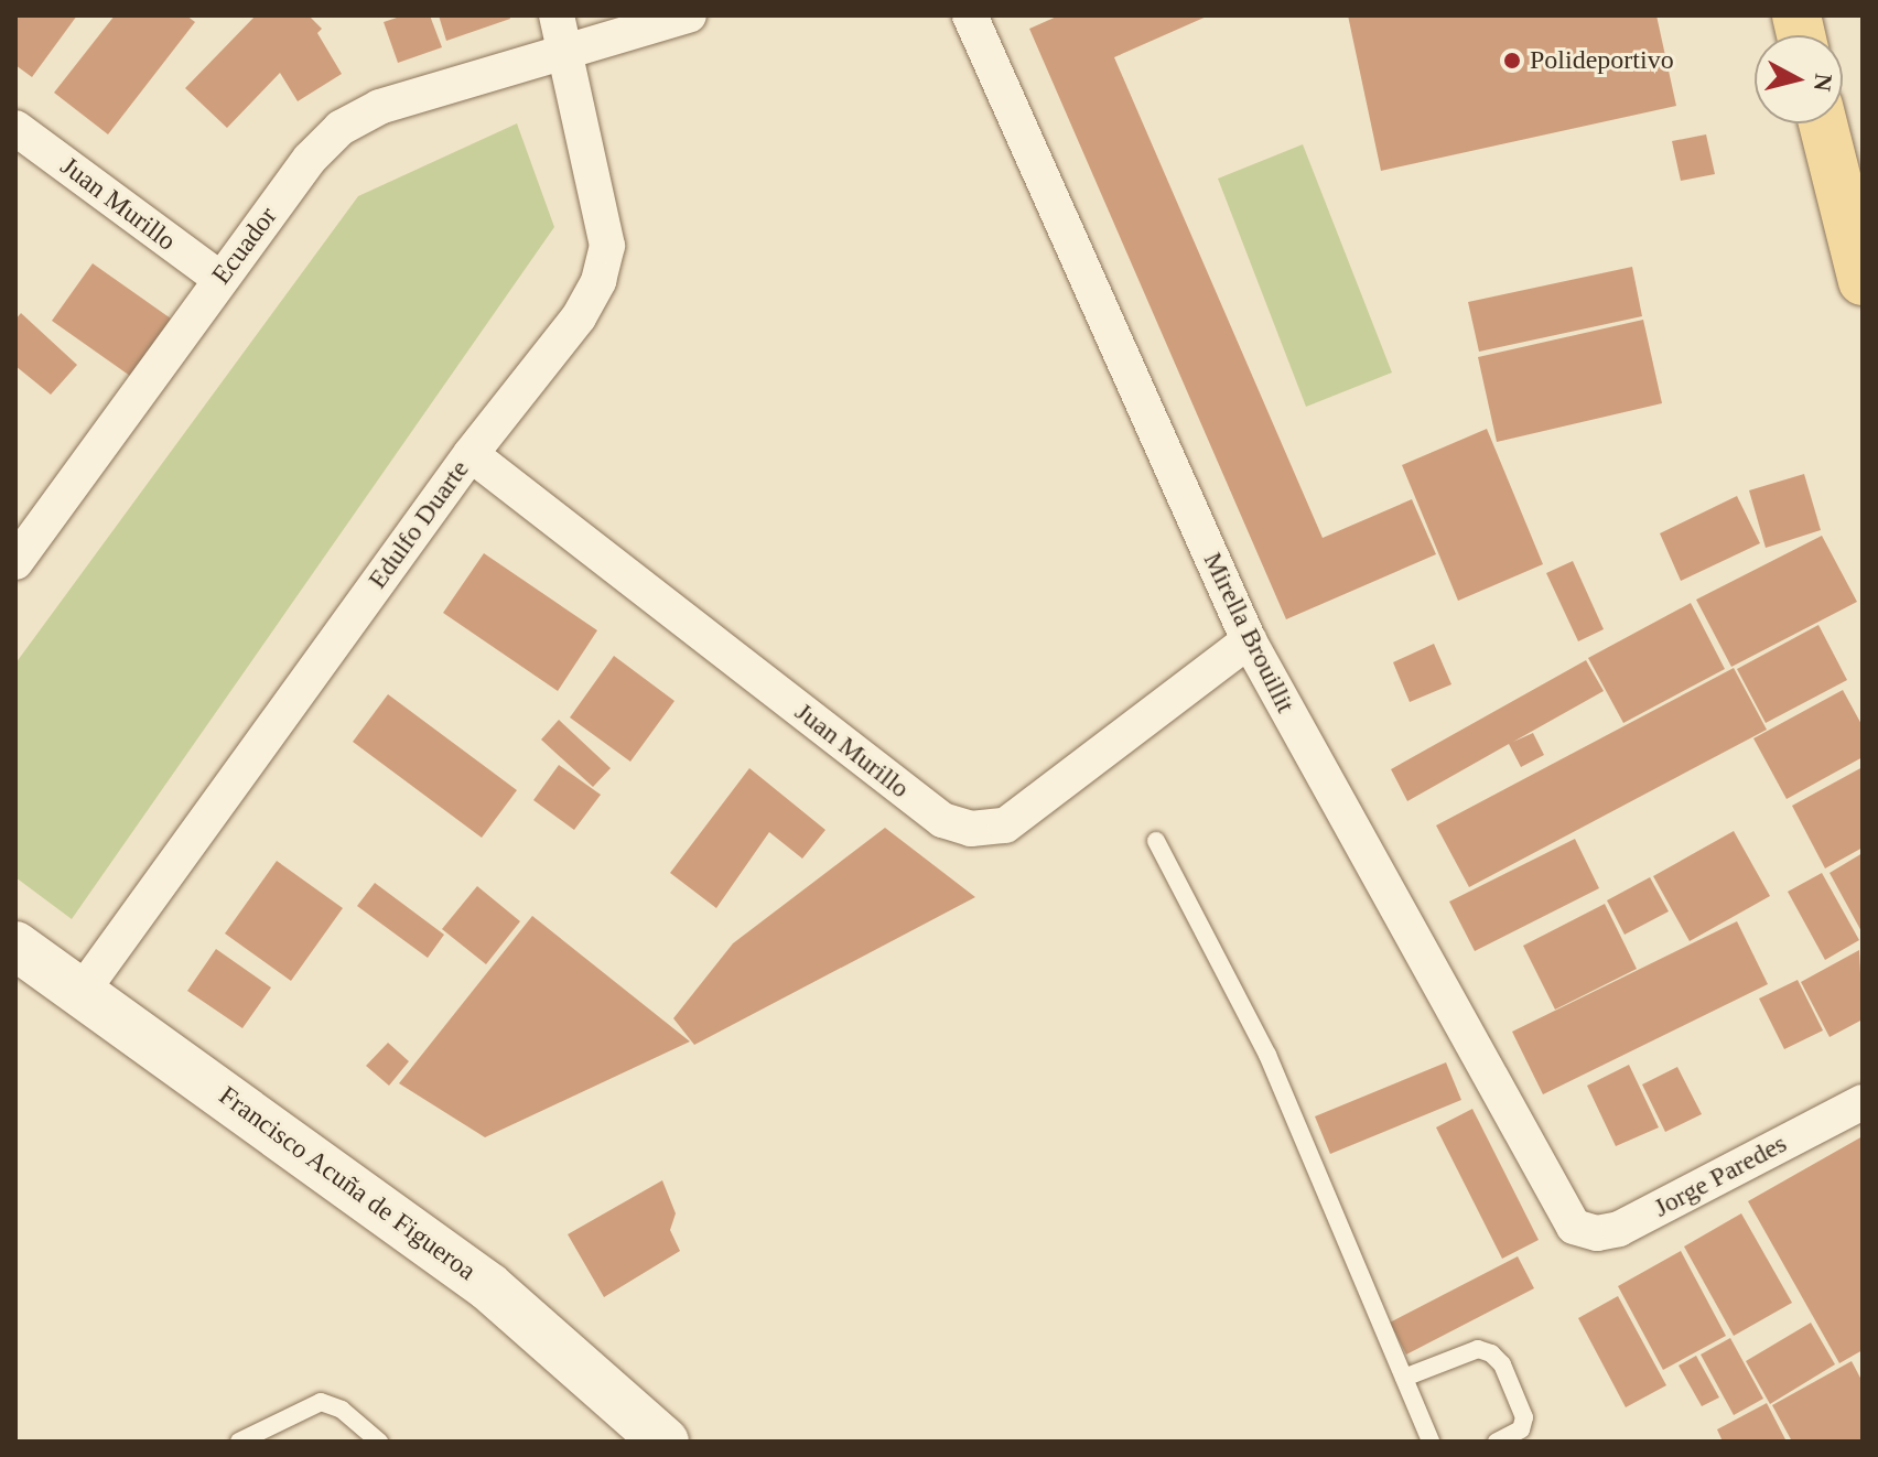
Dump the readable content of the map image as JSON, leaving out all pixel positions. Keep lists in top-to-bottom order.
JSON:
{
  "streets": {
    "street": [
      "Juan Murillo",
      "Ecuador",
      "Edulfo Duarte",
      "Mirella Brouillit",
      "Jorge Paredes",
      "Francisco Acuña de Figueroa"
    ]
  },
  "crossings": [
    ["Juan Murillo", "Ecuador"],
    ["Juan Murillo", "Edulfo Duarte"],
    ["Juan Murillo", "Mirella Brouillit"],
    ["Ecuador", "Edulfo Duarte"],
    ["Edulfo Duarte", "Francisco Acuña de Figueroa"],
    ["Mirella Brouillit", "Jorge Paredes"]
  ],
  "places": ["Polideportivo"],
  "north": "right"
}
